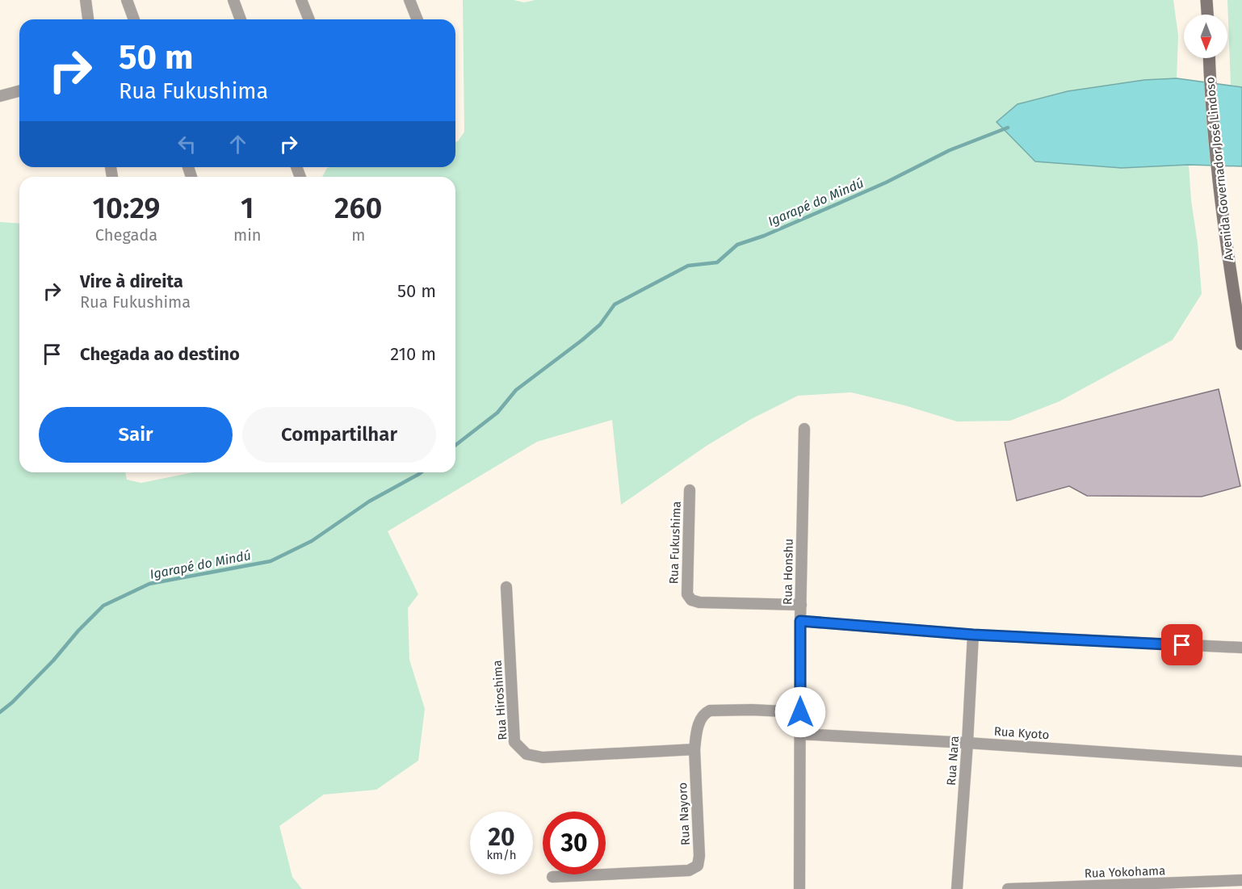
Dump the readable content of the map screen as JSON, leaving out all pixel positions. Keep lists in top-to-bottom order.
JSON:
{
  "streets": {
    "main road": ["Avenida Governador José Lindoso"],
    "street": [
      "Rua Fukushima",
      "Rua Honshu",
      "Rua Hiroshima",
      "Rua Kyoto",
      "Rua Nara",
      "Rua Nayoro",
      "Rua Yokohama"
    ]
  },
  "crossings": [
    ["Rua Fukushima", "Rua Honshu"],
    ["Rua Honshu", "Rua Kyoto"],
    ["Rua Honshu", "Rua Nayoro"],
    ["Rua Hiroshima", "Rua Nayoro"],
    ["Rua Kyoto", "Rua Nara"]
  ],
  "water": ["Igarapé do Mindú"],
  "north": "bottom",
  "page": {
    "turn": ["50 m", "Rua Fukushima"],
    "eta": [
      "10:29",
      "Chegada",
      "1",
      "min",
      "260",
      "m"
    ],
    "list": [
      {
        "name": "Vire à direita",
        "note": "Rua Fukushima",
        "value": "50 m"
      },
      {
        "name": "Chegada ao destino",
        "value": "210 m"
      }
    ],
    "buttons": ["Sair", "Compartilhar"],
    "speed": "20 km/h",
    "limit": "30"
  }
}
